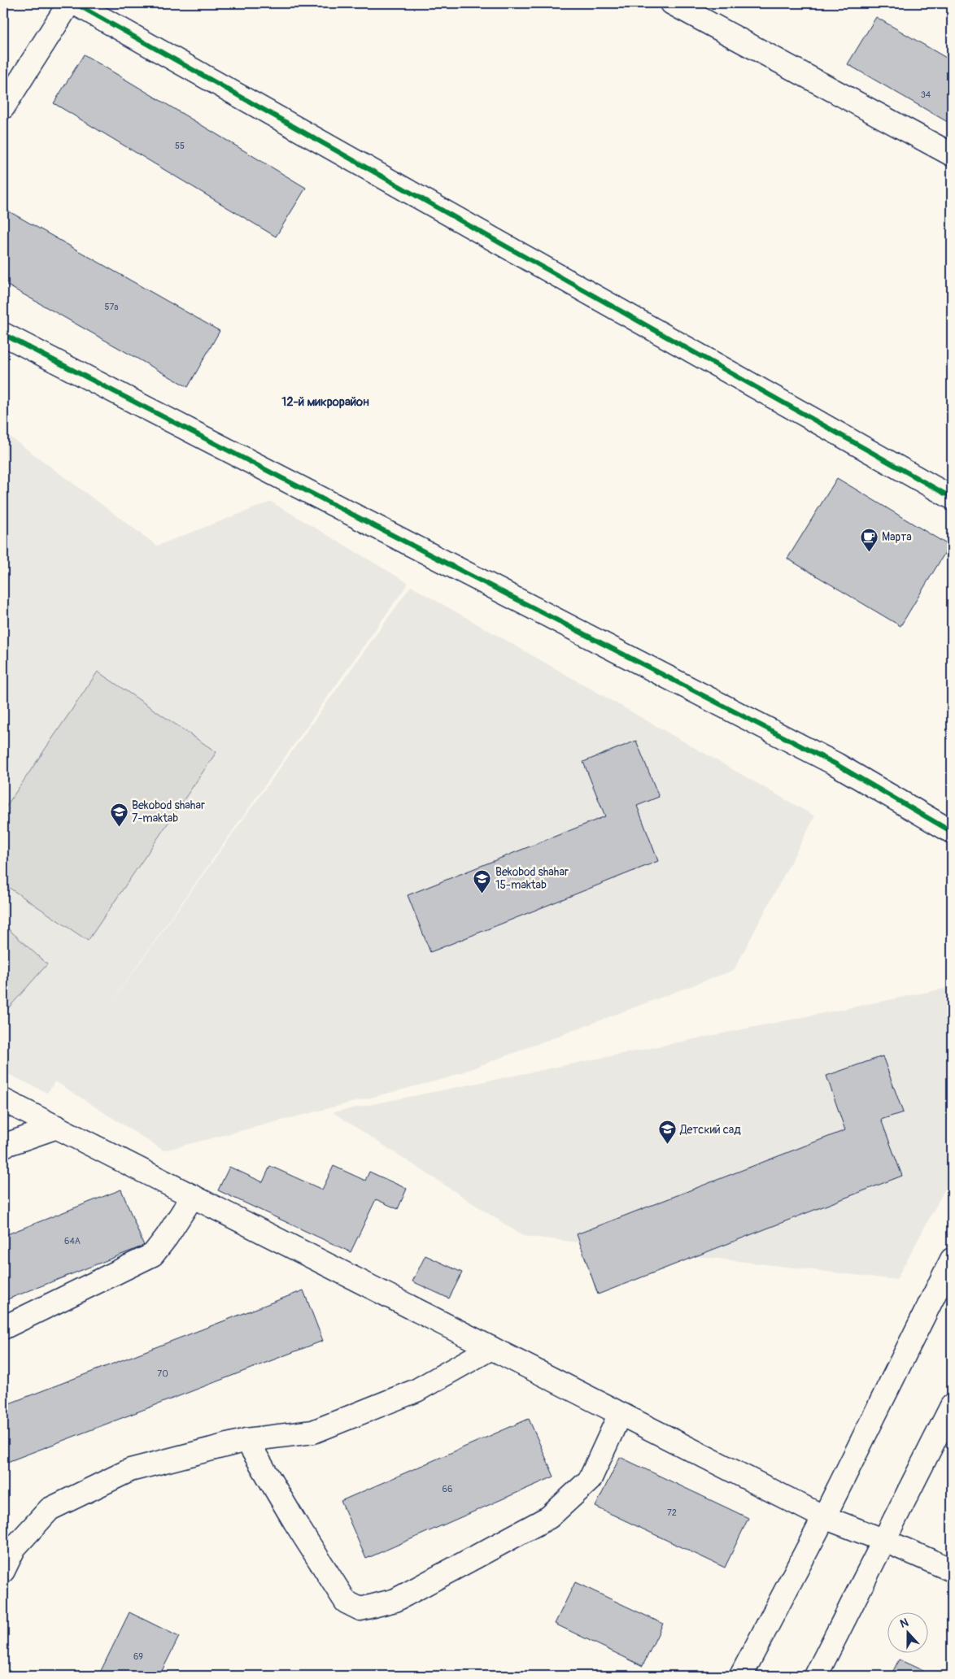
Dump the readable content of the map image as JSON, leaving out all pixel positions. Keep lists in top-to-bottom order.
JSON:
{
  "districts": ["12-й микрорайон"],
  "places": {
    "cafe": ["Марта"],
    "school or university": ["Bekobod shahar 7-maktab", "Bekobod shahar 15-maktab", "Детский сад"]
  },
  "house_numbers": [
    "34",
    "55",
    "57a",
    "64A",
    "70",
    "66",
    "72",
    "69"
  ],
  "north": "top"
}
